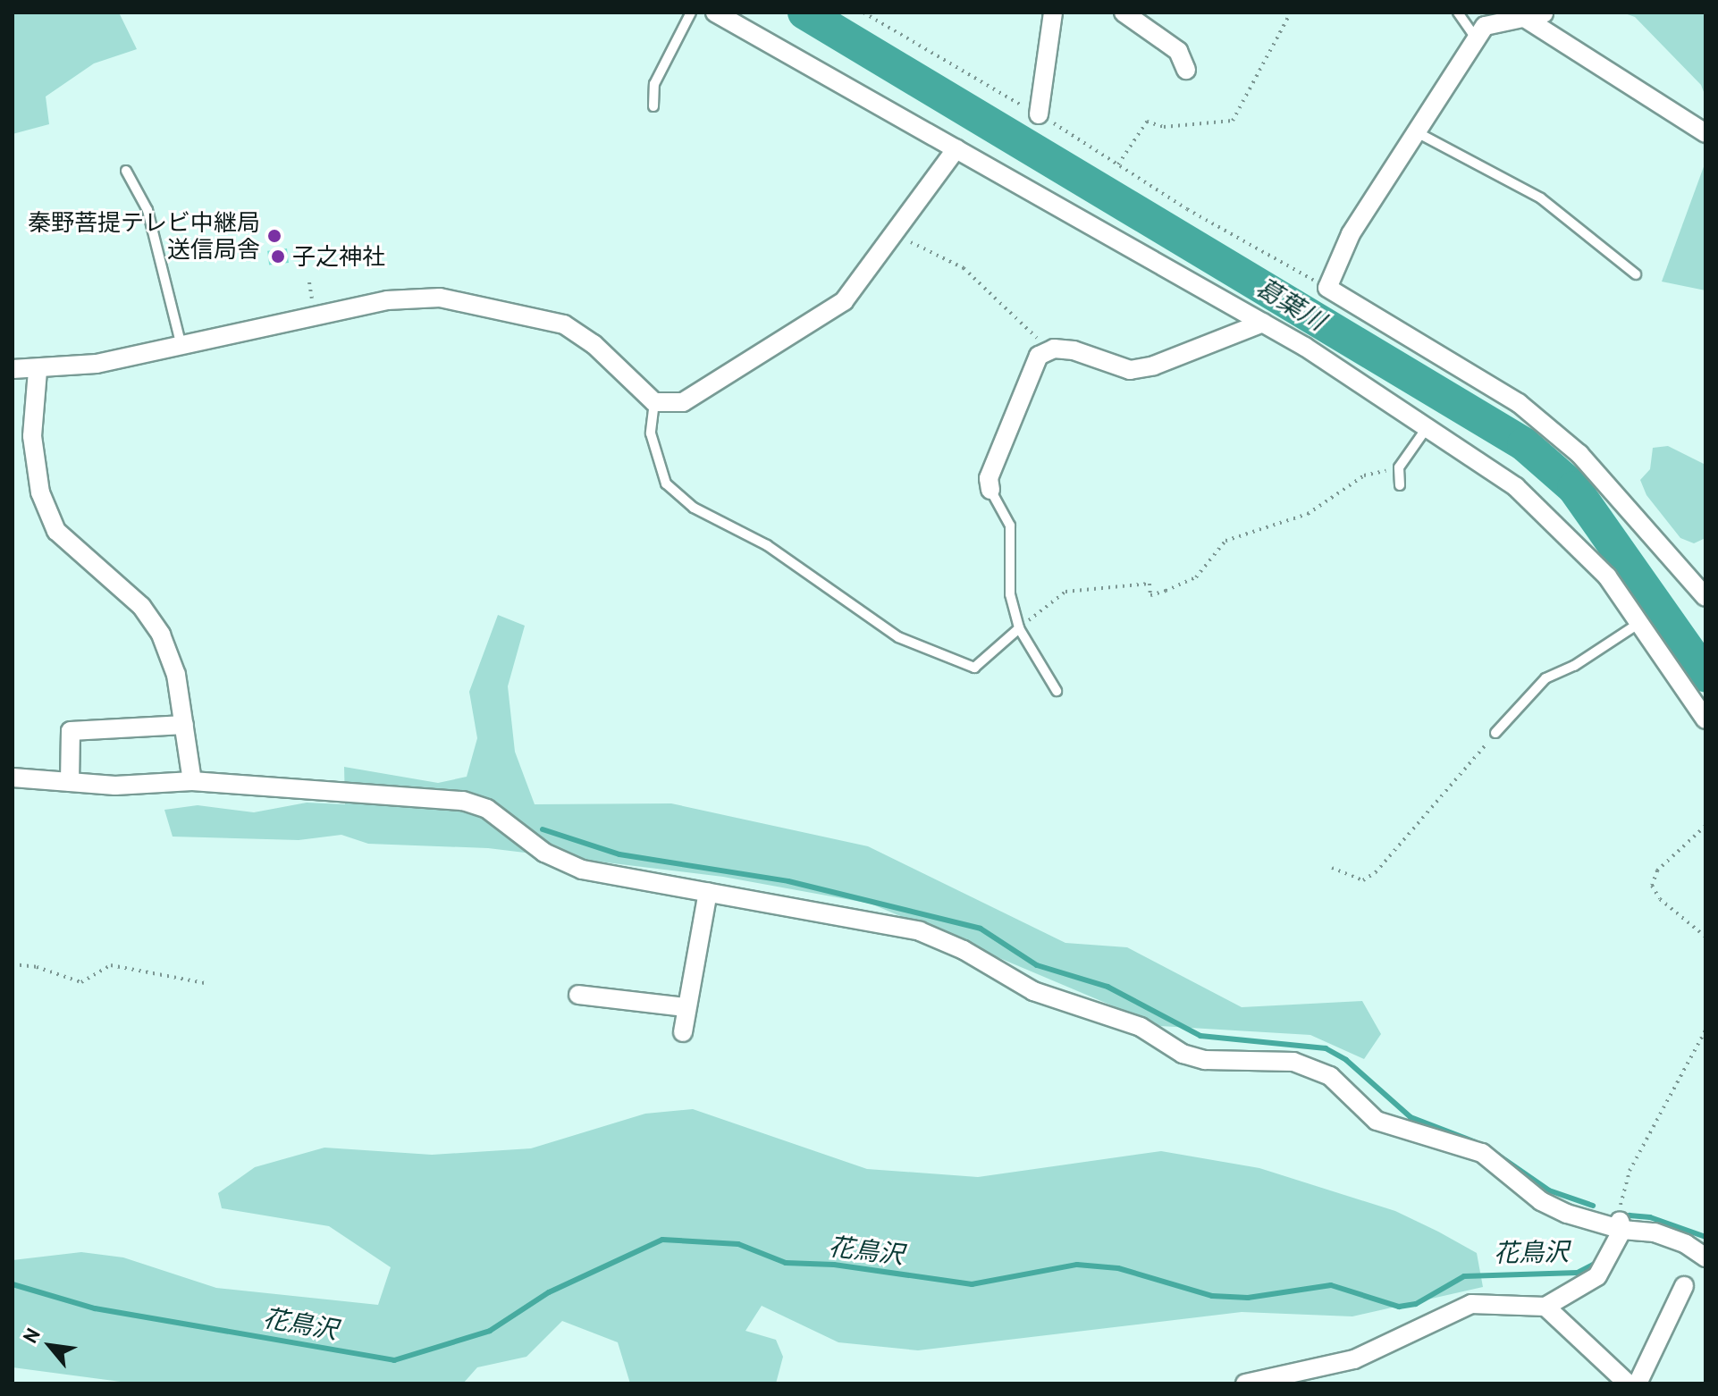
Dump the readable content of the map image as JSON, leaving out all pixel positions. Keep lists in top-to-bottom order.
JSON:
{
  "water": ["葛葉川", "花鳥沢"],
  "places": ["秦野菩提テレビ中継局 送信局舎", "子之神社"],
  "north": "top left"
}
